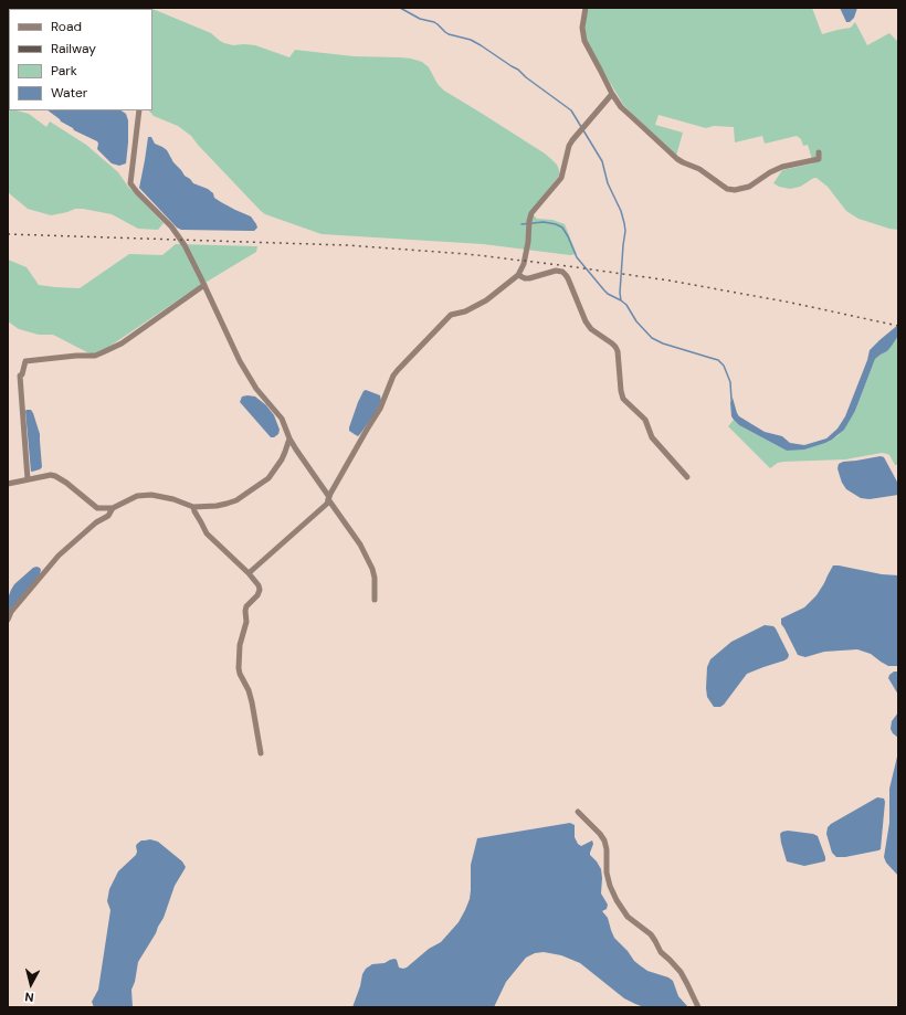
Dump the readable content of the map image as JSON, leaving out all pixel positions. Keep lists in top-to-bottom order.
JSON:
{
  "legend": [
    "Road",
    "Railway",
    "Park",
    "Water"
  ],
  "north": "bottom"
}
